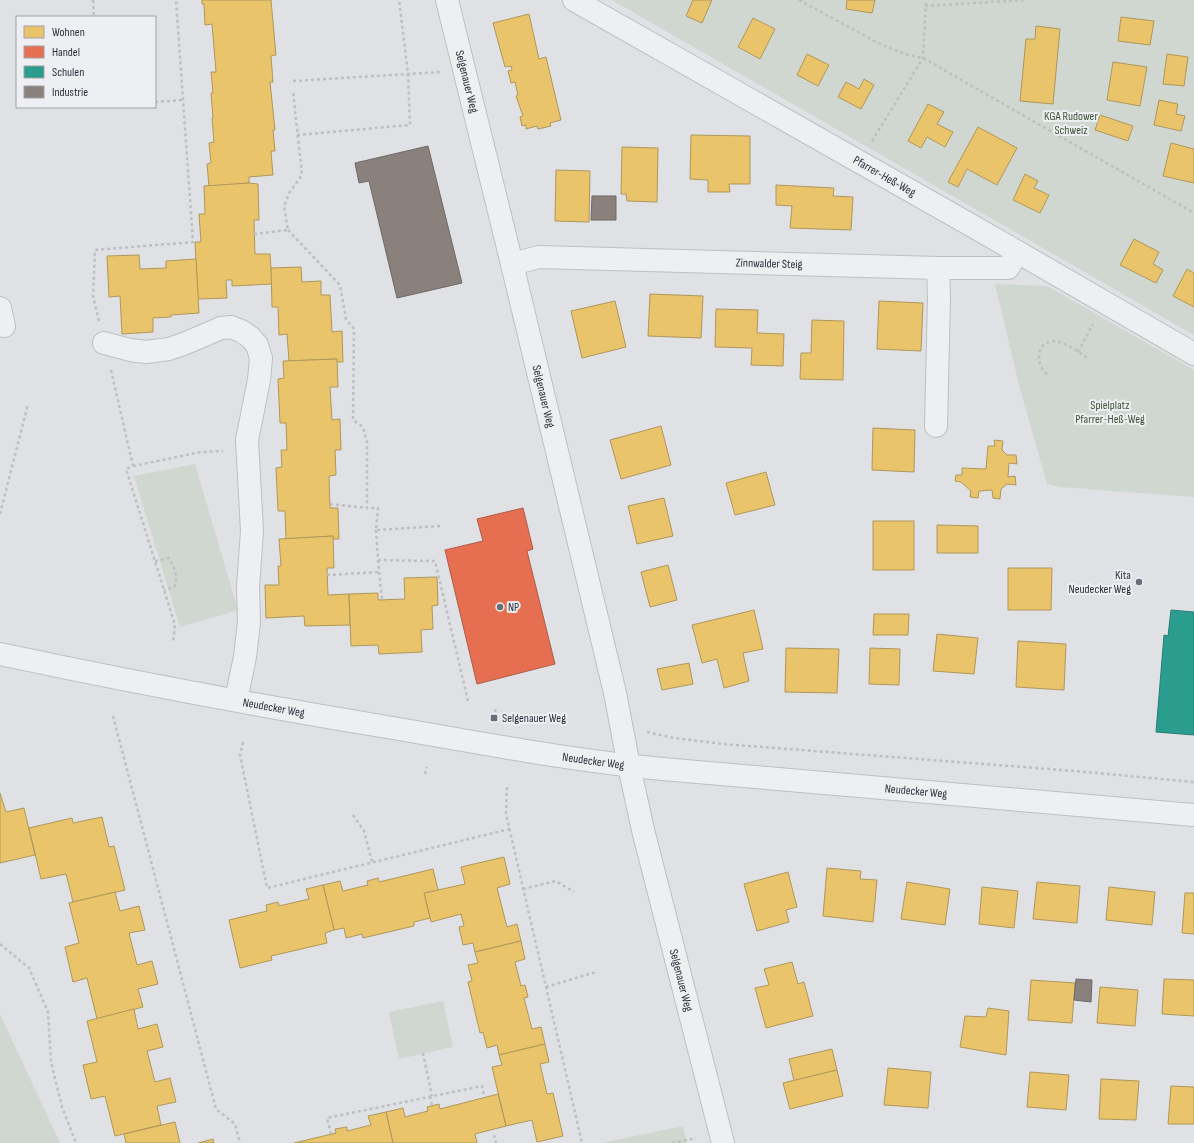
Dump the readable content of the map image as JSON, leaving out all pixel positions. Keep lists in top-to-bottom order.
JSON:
{
  "streets": {
    "street": [
      "Selgenauer Weg",
      "Pfarrer-Heß-Weg",
      "Zinnwalder Steig",
      "Neudecker Weg"
    ]
  },
  "crossings": [
    ["Selgenauer Weg", "Zinnwalder Steig"],
    ["Selgenauer Weg", "Neudecker Weg"],
    ["Pfarrer-Heß-Weg", "Zinnwalder Steig"]
  ],
  "parks": ["KGA Rudower Schweiz", "Spielplatz Pfarrer-Heß-Weg"],
  "places": {
    "other": ["Kita Neudecker Weg", "NP"],
    "transit": ["Selgenauer Weg"]
  },
  "legend": [
    "Wohnen",
    "Handel",
    "Schulen",
    "Industrie"
  ]
}
